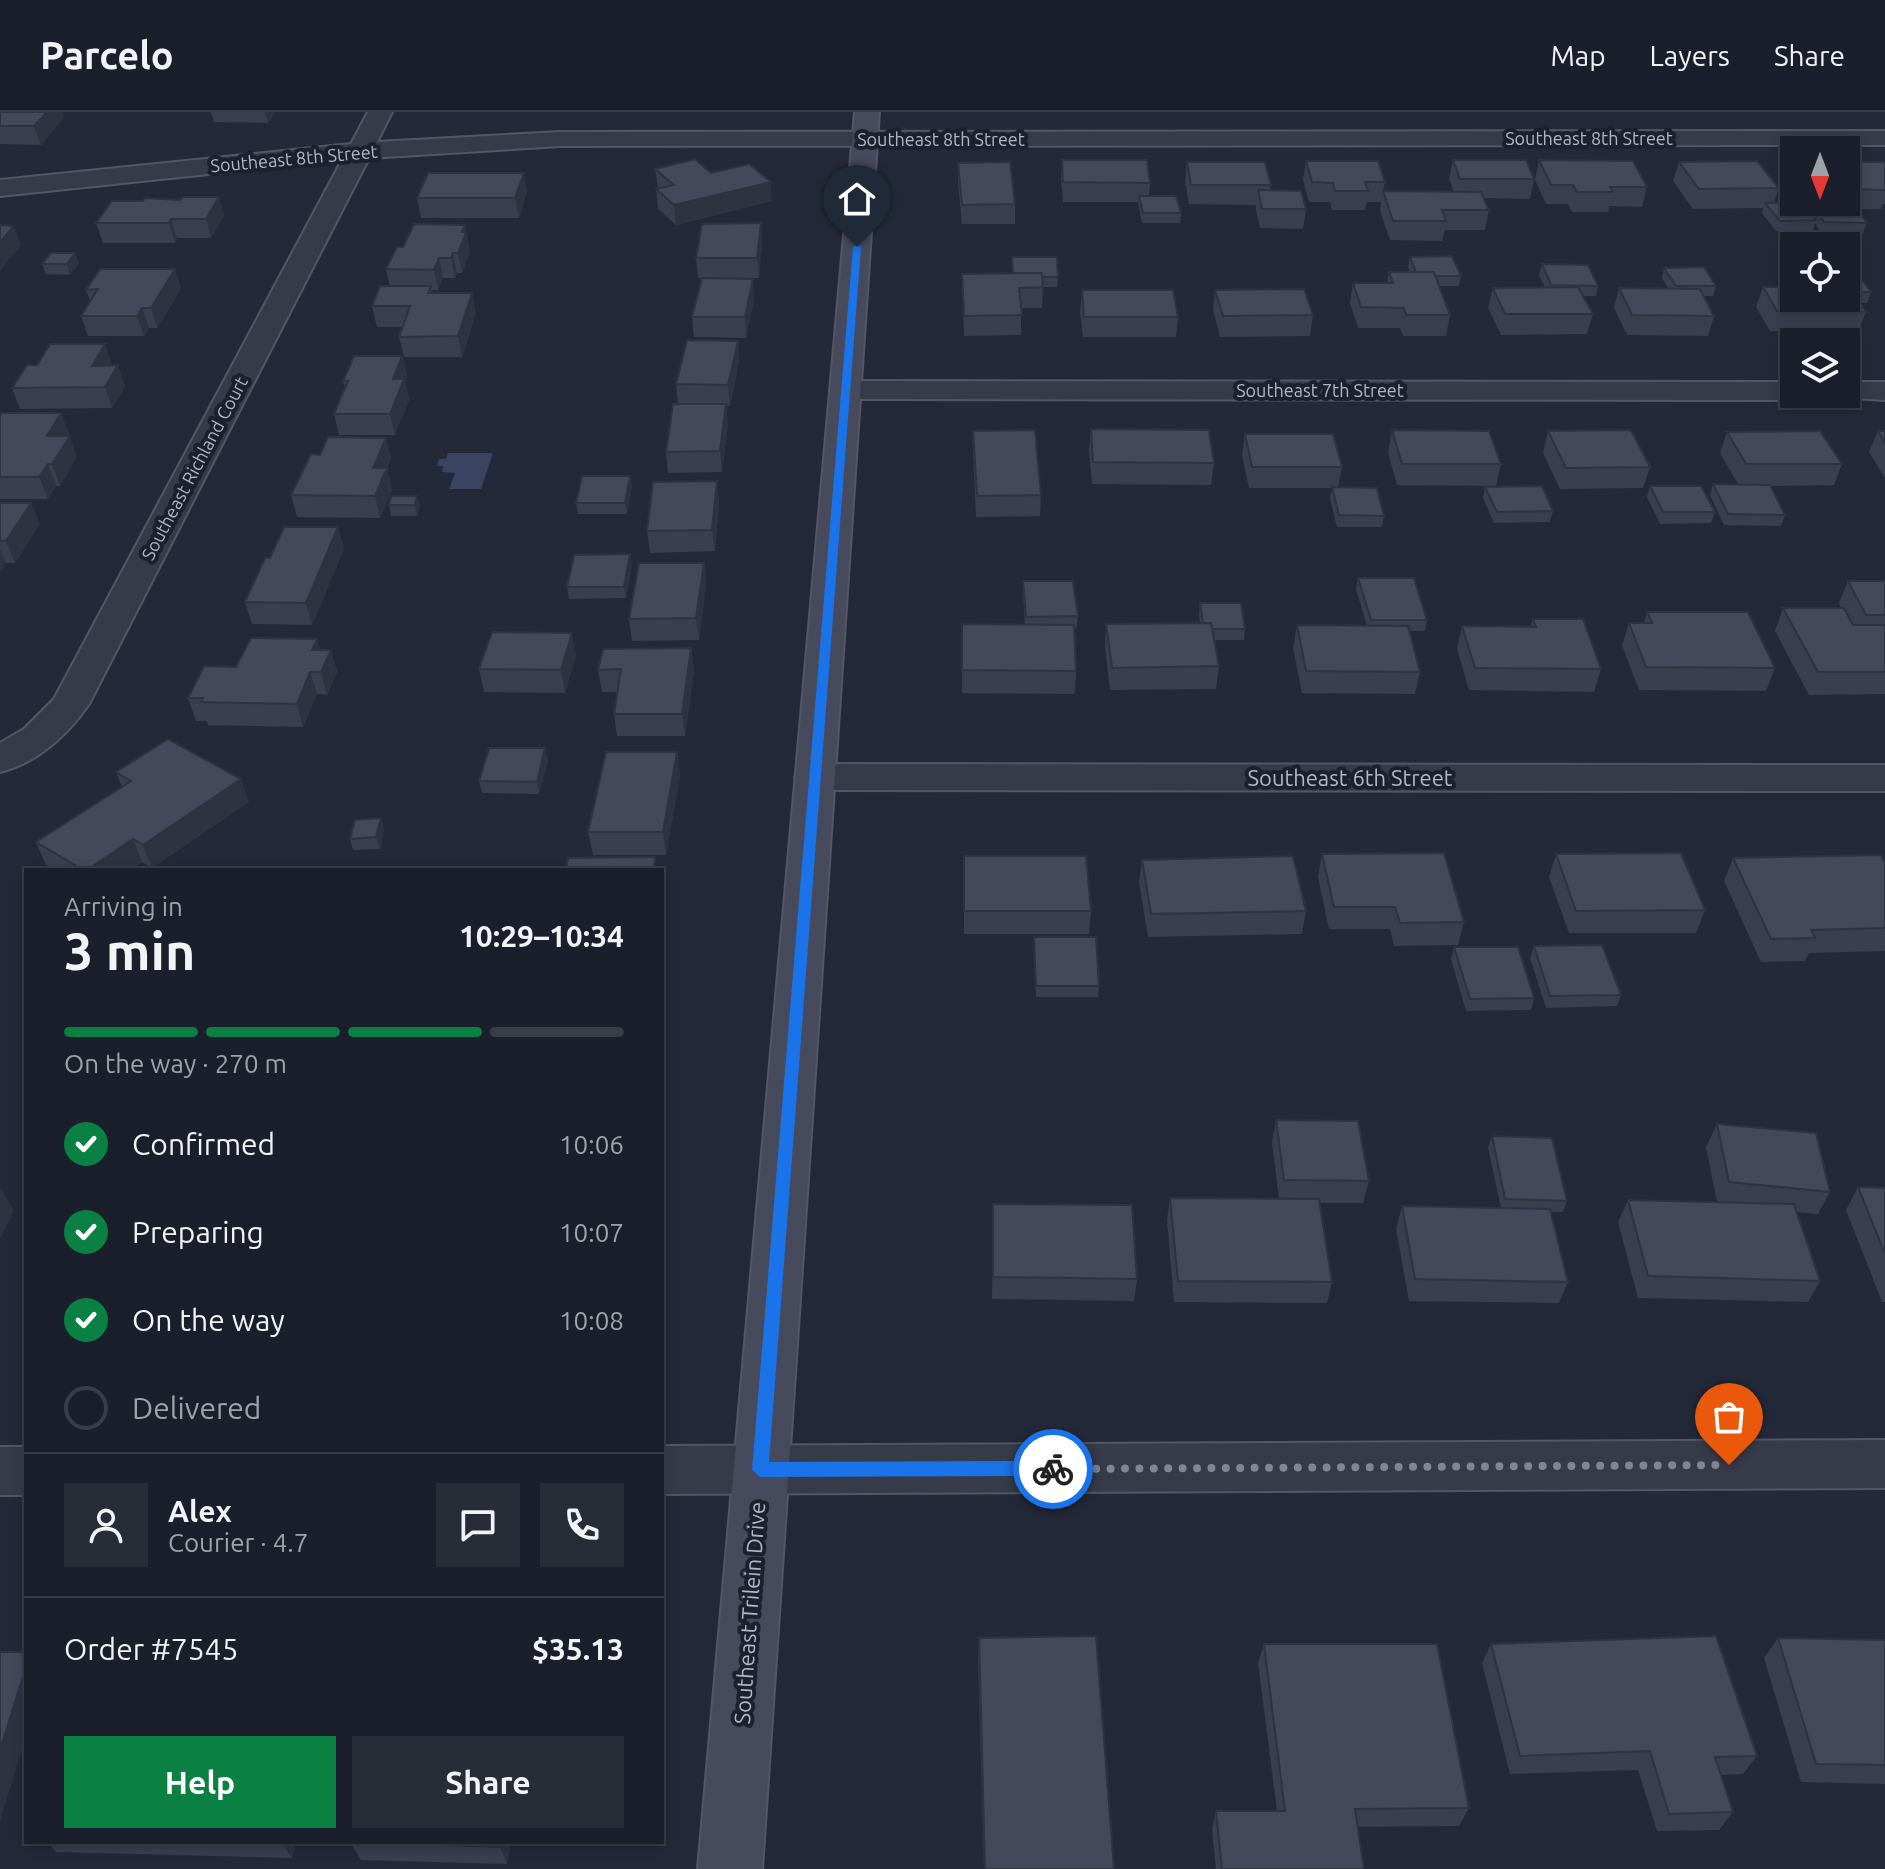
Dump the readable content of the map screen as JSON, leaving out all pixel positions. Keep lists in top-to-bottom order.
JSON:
{
  "streets": {
    "street": [
      "Southeast 8th Street",
      "Southeast 7th Street",
      "Southeast Richland Court",
      "Southeast 6th Street",
      "Southeast Trilein Drive"
    ]
  },
  "crossings": [
    ["Southeast 8th Street", "Southeast Richland Court"],
    ["Southeast 8th Street", "Southeast Trilein Drive"],
    ["Southeast 7th Street", "Southeast Trilein Drive"],
    ["Southeast 6th Street", "Southeast Trilein Drive"]
  ],
  "north": "bottom",
  "page": {
    "header": "Parcelo",
    "nav": ["Map", "Layers", "Share"],
    "heading": ["3 min", "Arriving in", "10:29–10:34"],
    "panel": [
      "Alex",
      "Courier · 4.7",
      "Order #7545",
      "$35.13"
    ],
    "bar": "On the way · 270 m",
    "list": [
      ["Confirmed", "10:06"],
      ["Preparing", "10:07"],
      ["On the way", "10:08"],
      "Delivered"
    ],
    "buttons": ["Help", "Share"]
  }
}
